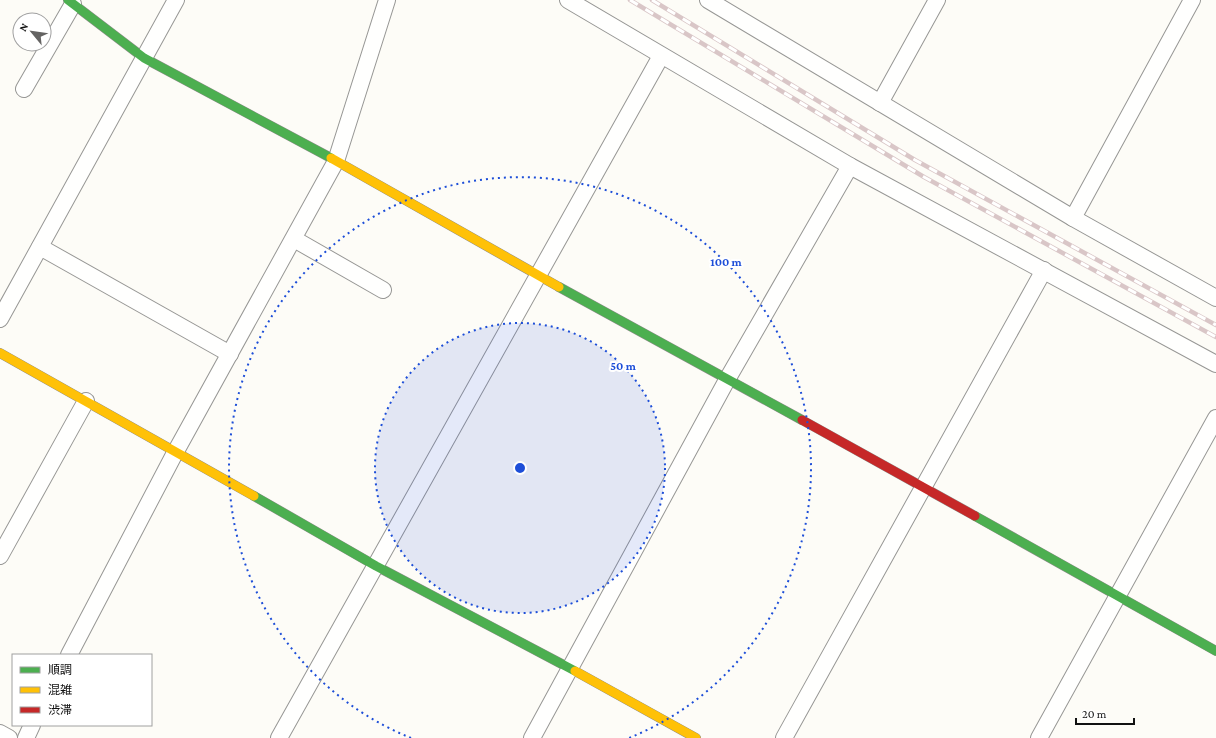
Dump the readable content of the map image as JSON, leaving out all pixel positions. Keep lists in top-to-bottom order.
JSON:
{
  "legend": ["順調", "混雑", "渋滞"],
  "scale_bar": "20 m",
  "north": "top left",
  "rings": ["100 m", "50 m"]
}
